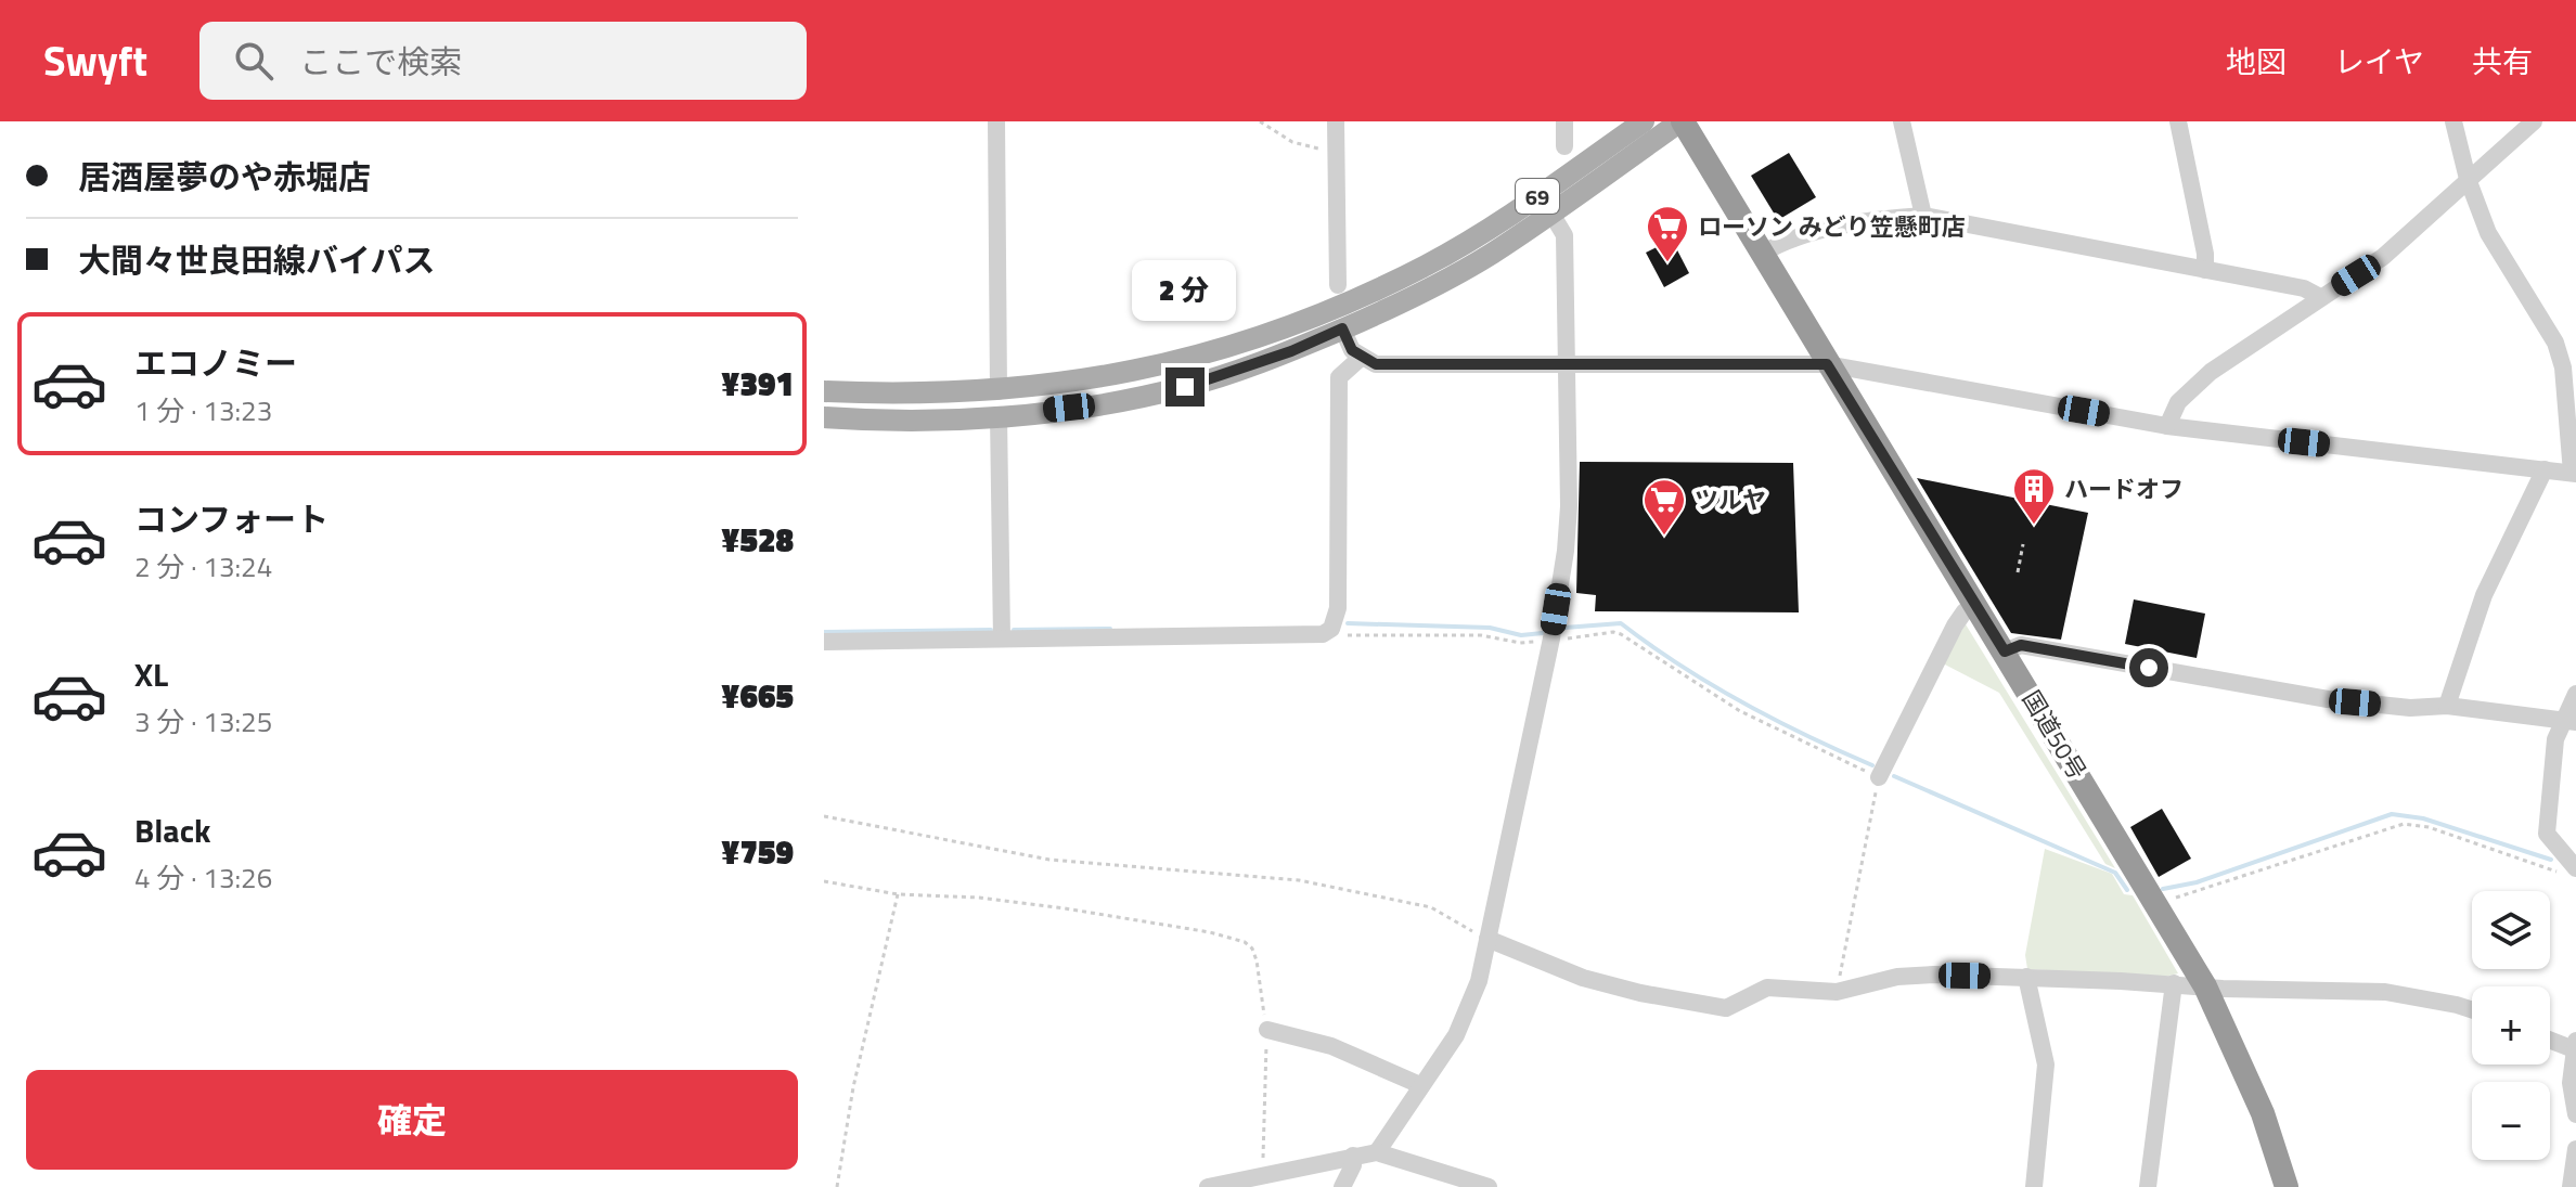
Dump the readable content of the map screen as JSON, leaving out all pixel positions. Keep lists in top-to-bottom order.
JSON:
{
  "streets": {
    "highway": ["国道50号"],
    "main road": ["69"]
  },
  "crossings": [
    ["69", "国道50号"]
  ],
  "places": {
    "supermarket": ["ローソン みどり笠懸町店", "ツルヤ"],
    "building": ["ハードオフ"]
  },
  "page": {
    "header": "Swyft",
    "search": "ここで検索",
    "nav": ["地図", "レイヤ", "共有"],
    "banner": ["居酒屋夢のや赤堀店", "大間々世良田線バイパス"],
    "bubble": "2 分",
    "list": [
      {
        "name": "エコノミー",
        "note": "1 分 · 13:23",
        "value": "¥391"
      },
      {
        "name": "コンフォート",
        "note": "2 分 · 13:24",
        "value": "¥528"
      },
      {
        "name": "XL",
        "note": "3 分 · 13:25",
        "value": "¥665"
      },
      {
        "name": "Black",
        "note": "4 分 · 13:26",
        "value": "¥759"
      }
    ],
    "map_buttons": ["+", "−"],
    "buttons": "確定"
  }
}
